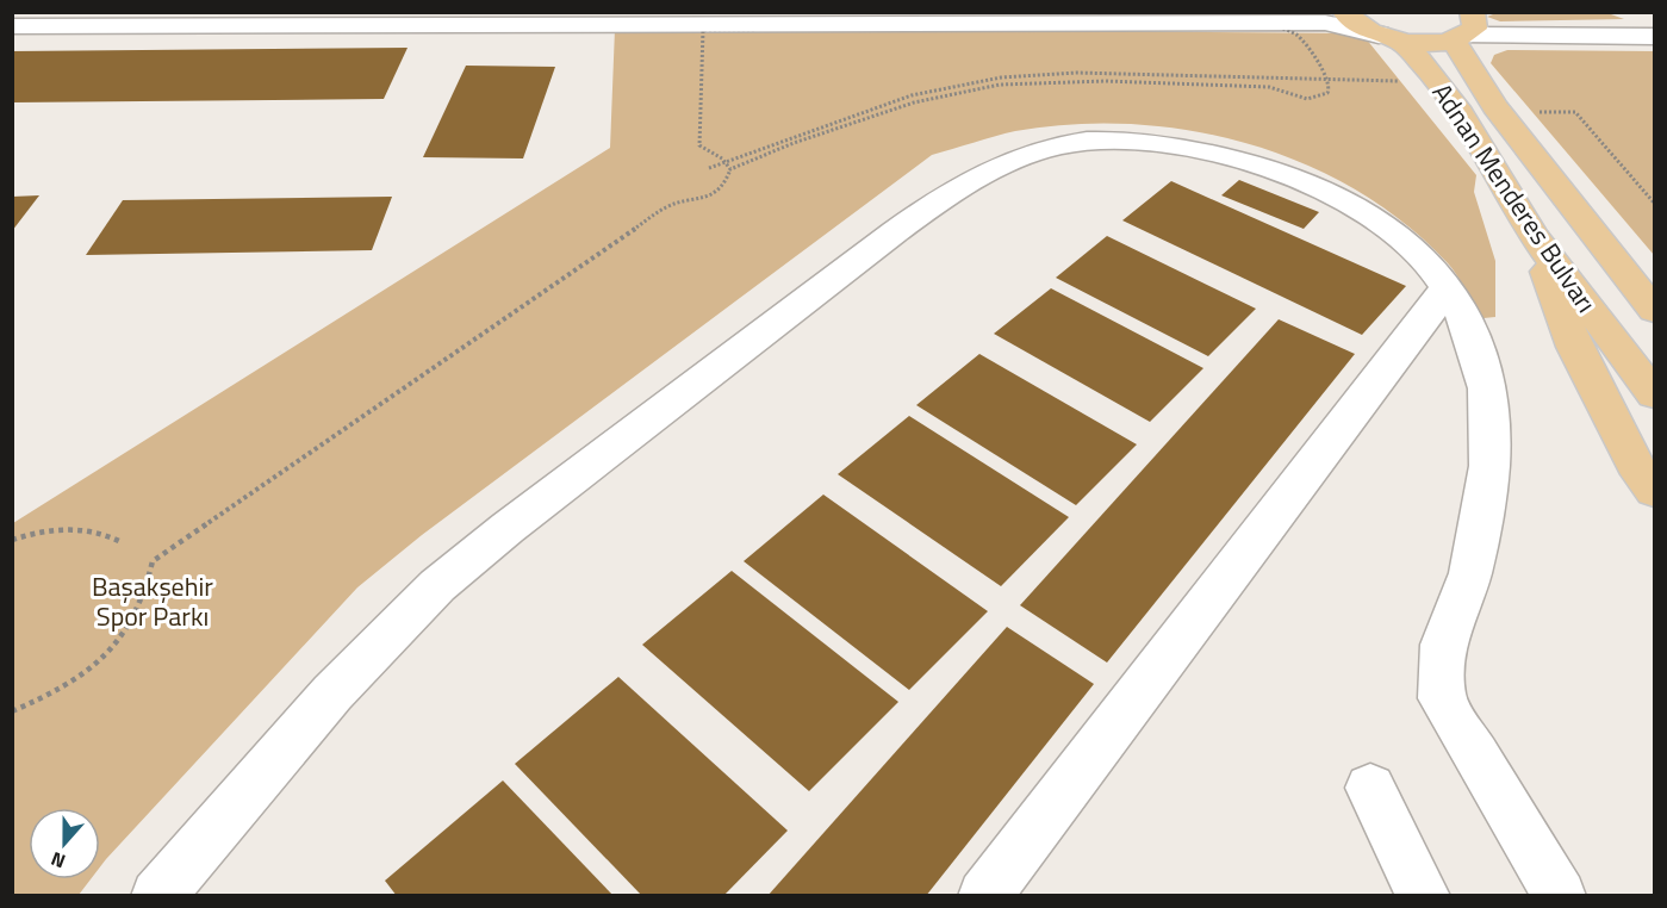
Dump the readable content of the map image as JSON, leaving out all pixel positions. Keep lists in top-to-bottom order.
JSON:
{
  "streets": {
    "main road": ["Adnan Menderes Bulvarı"]
  },
  "parks": ["Başakşehir Spor Parkı"],
  "north": "bottom"
}
